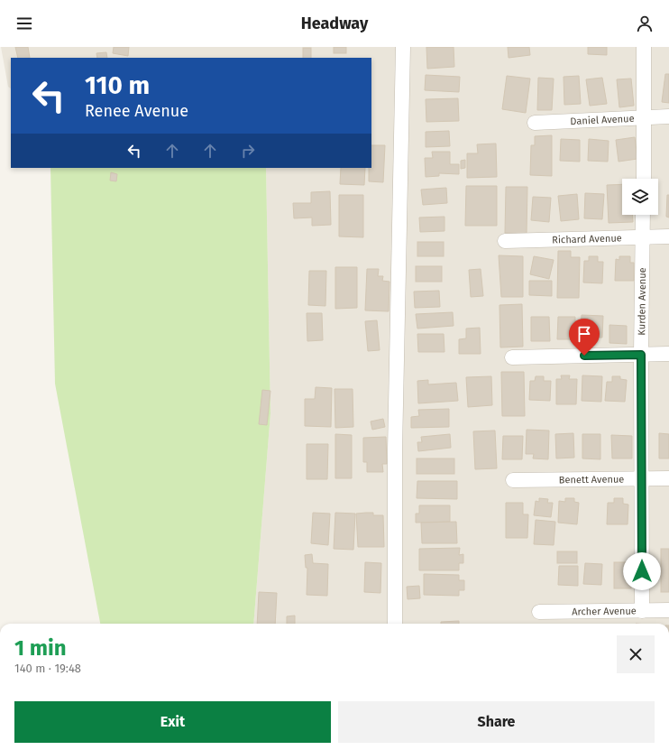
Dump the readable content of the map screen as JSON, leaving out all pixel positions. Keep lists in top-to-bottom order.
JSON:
{
  "streets": {
    "street": [
      "Daniel Avenue",
      "Richard Avenue",
      "Kurden Avenue",
      "Benett Avenue",
      "Archer Avenue"
    ]
  },
  "crossings": [
    ["Richard Avenue", "Kurden Avenue"],
    ["Kurden Avenue", "Benett Avenue"],
    ["Kurden Avenue", "Archer Avenue"]
  ],
  "page": {
    "header": "Headway",
    "turn": ["110 m", "Renee Avenue"],
    "heading": ["1 min", "140 m · 19:48"],
    "buttons": ["Exit", "Share"]
  }
}
